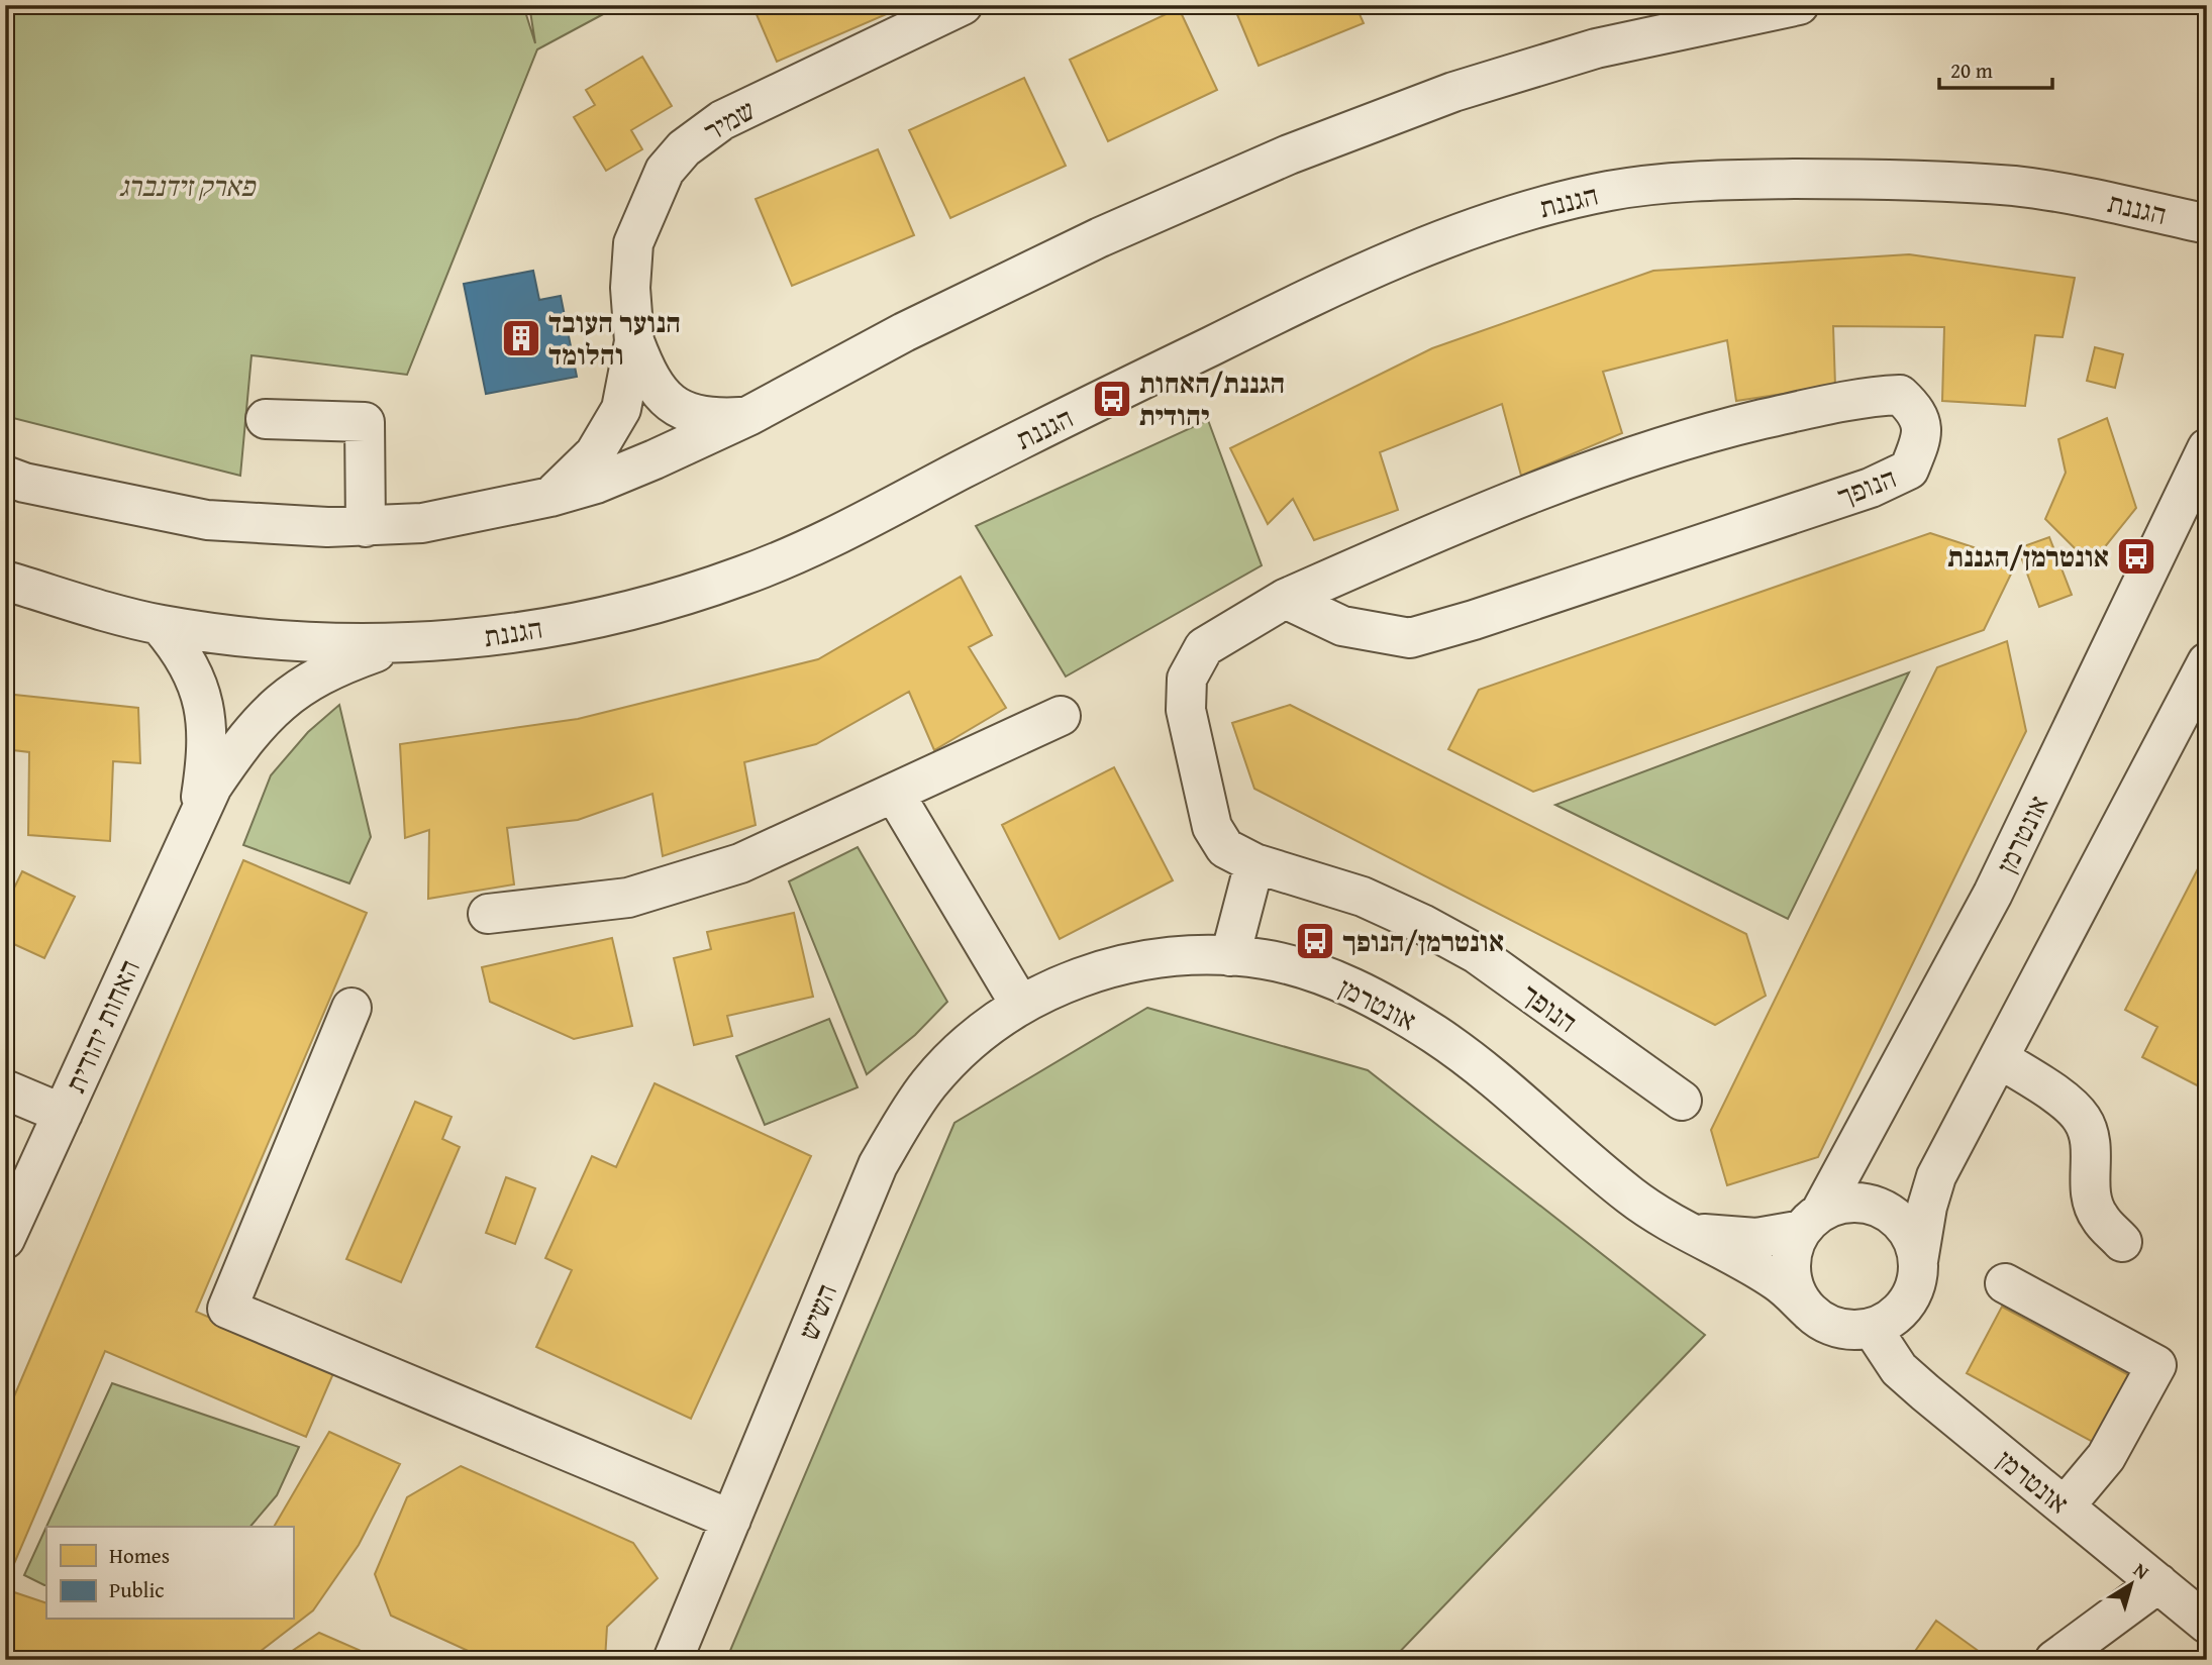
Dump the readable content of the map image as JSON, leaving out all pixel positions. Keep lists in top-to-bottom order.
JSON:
{
  "streets": {
    "street": [
      "שמיר",
      "הגננת",
      "הנופך",
      "אונטרמן",
      "האחות יהודית",
      "השיש"
    ]
  },
  "crossings": [
    ["אונטרמן", "השיש"]
  ],
  "parks": ["פארק זידנברג"],
  "places": {
    "building": ["הנוער העובד והלומד"],
    "bus stop": ["הגננת/האחות יהודית", "אונטרמן/הגננת", "אונטרמן/הנופך"]
  },
  "legend": ["Homes", "Public"],
  "scale_bar": "20 m",
  "north": "top right"
}
